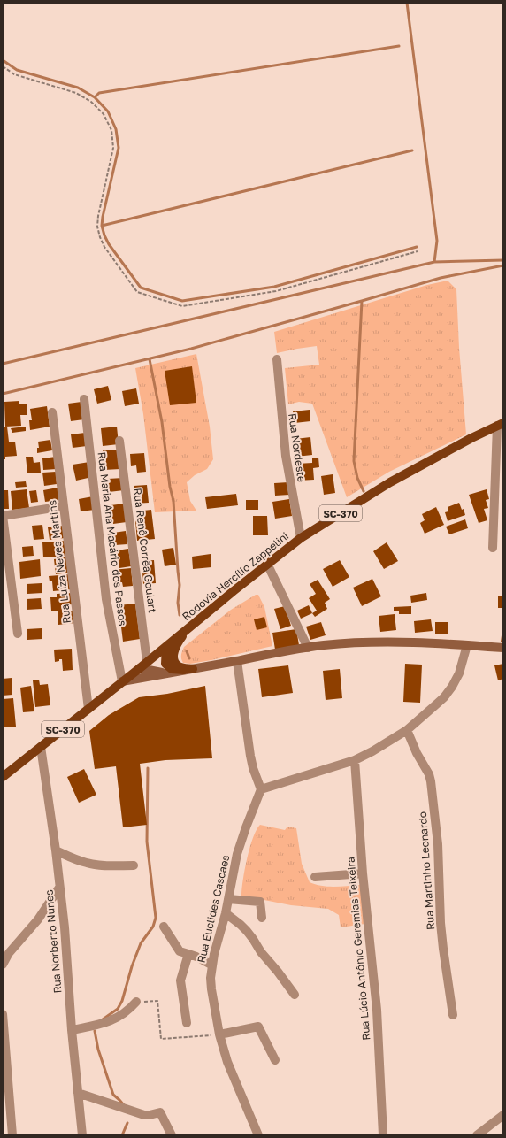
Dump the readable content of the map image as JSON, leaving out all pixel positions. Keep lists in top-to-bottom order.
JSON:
{
  "streets": {
    "main road": ["SC-370", "Rodovia Hercílio Zappelini"],
    "street": [
      "Rua Nordeste",
      "Rua Maria Ana Macário dos Passos",
      "Rua Renê Corrêa Goulart",
      "Rua Luíza Neves Martins",
      "Rua Martinho Leonardo",
      "Rua Euclides Cascaes",
      "Rua Norberto Nunes",
      "Rua Lúcio Antônio Geremias Teixeira"
    ]
  },
  "crossings": [
    ["Rua Nordeste", "Rodovia Hercílio Zappelini"],
    ["Rua Maria Ana Macário dos Passos", "Rodovia Hercílio Zappelini"],
    ["Rua Renê Corrêa Goulart", "Rodovia Hercílio Zappelini"],
    ["Rua Luíza Neves Martins", "Rodovia Hercílio Zappelini"],
    ["Rodovia Hercílio Zappelini", "Rua Norberto Nunes"]
  ]
}
